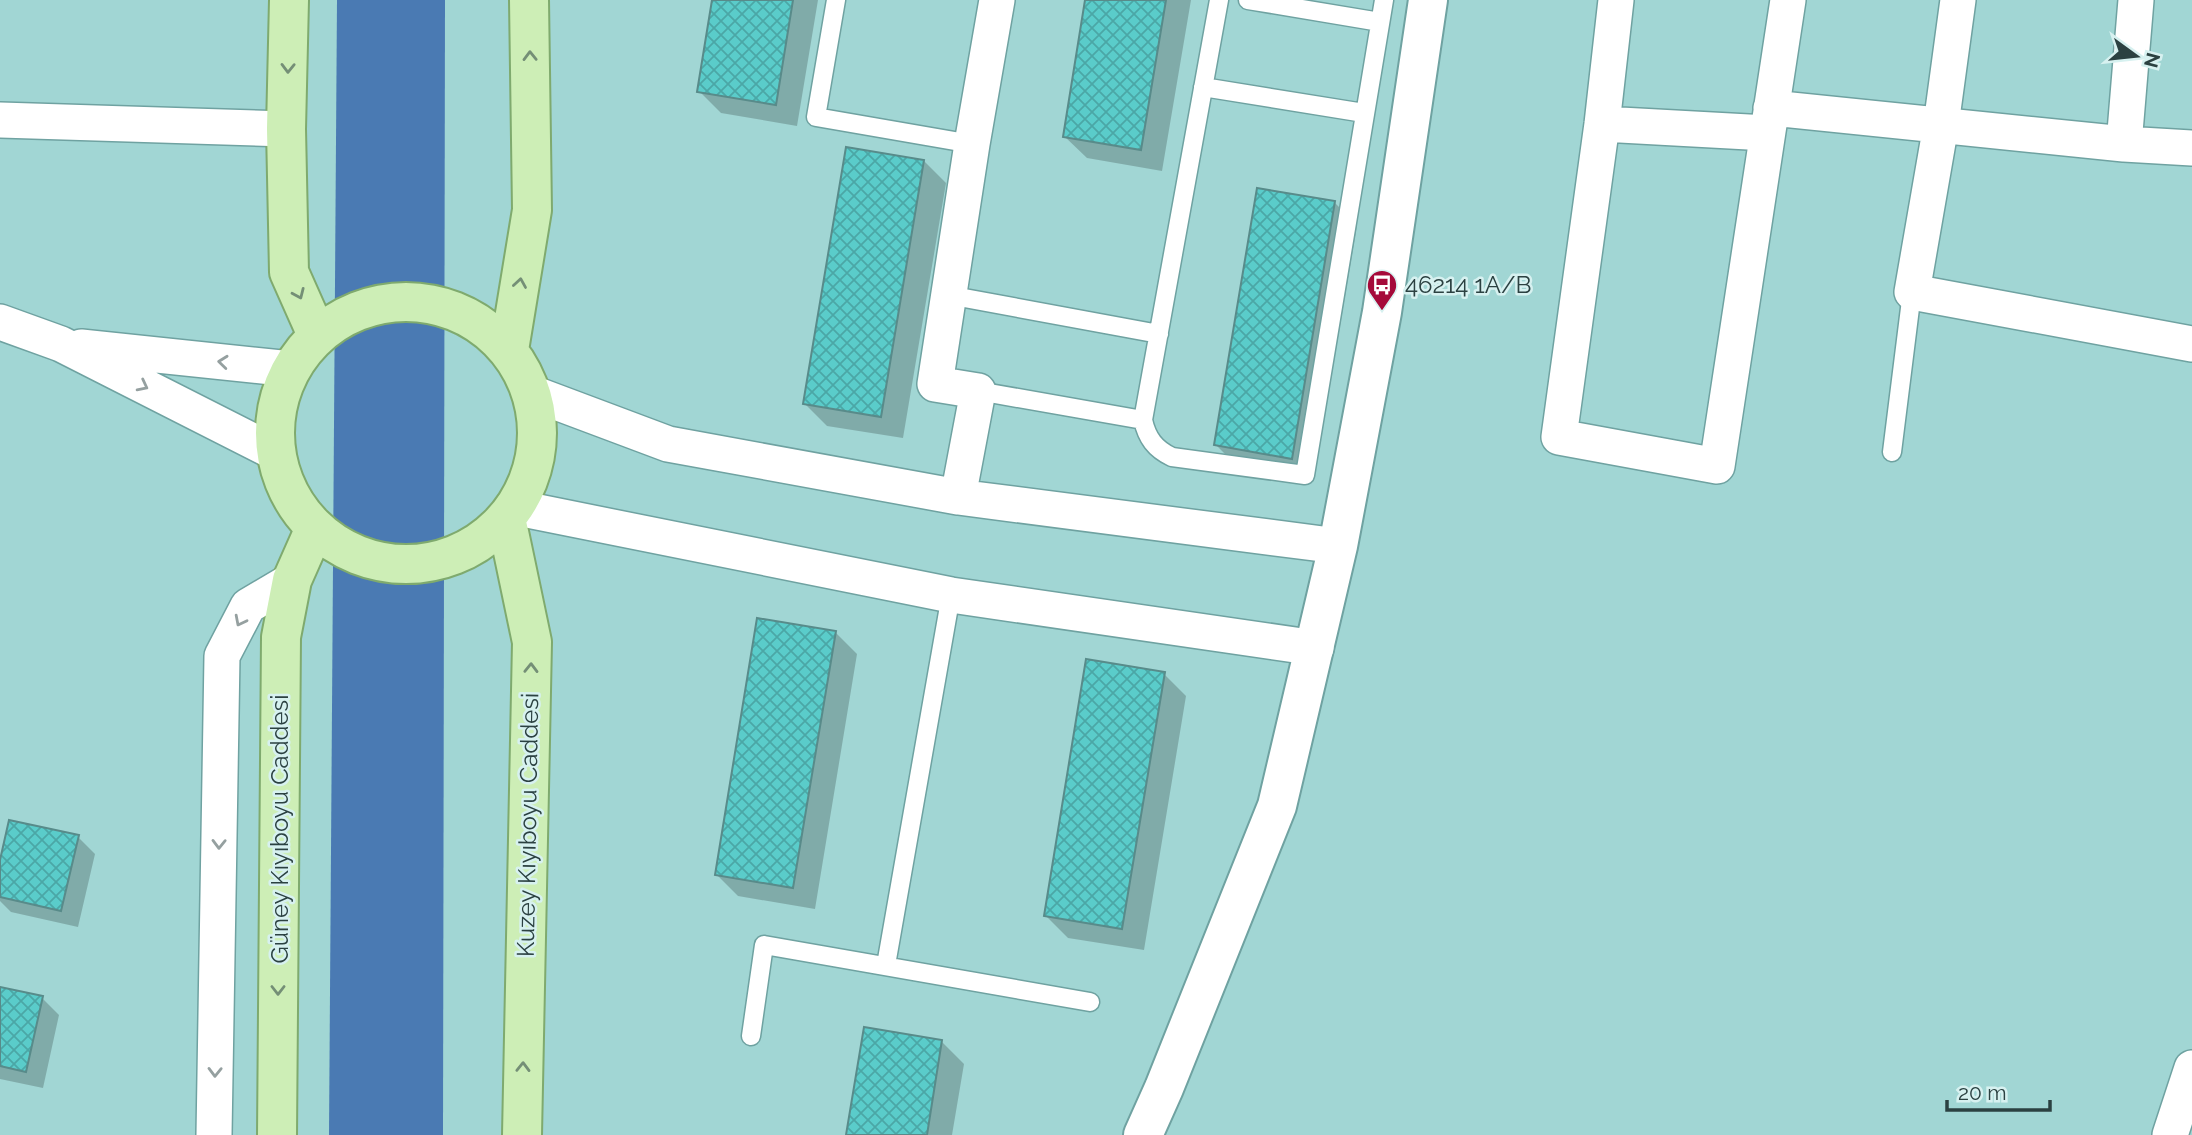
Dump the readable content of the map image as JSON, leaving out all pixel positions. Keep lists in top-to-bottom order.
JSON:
{
  "streets": {
    "main road": ["Kuzey Kıyıboyu Caddesi", "Güney Kıyıboyu Caddesi"]
  },
  "one_way": ["Kuzey Kıyıboyu Caddesi", "Güney Kıyıboyu Caddesi"],
  "places": {
    "bus stop": ["46214 1A/B"]
  },
  "scale_bar": "20 m",
  "north": "right"
}
